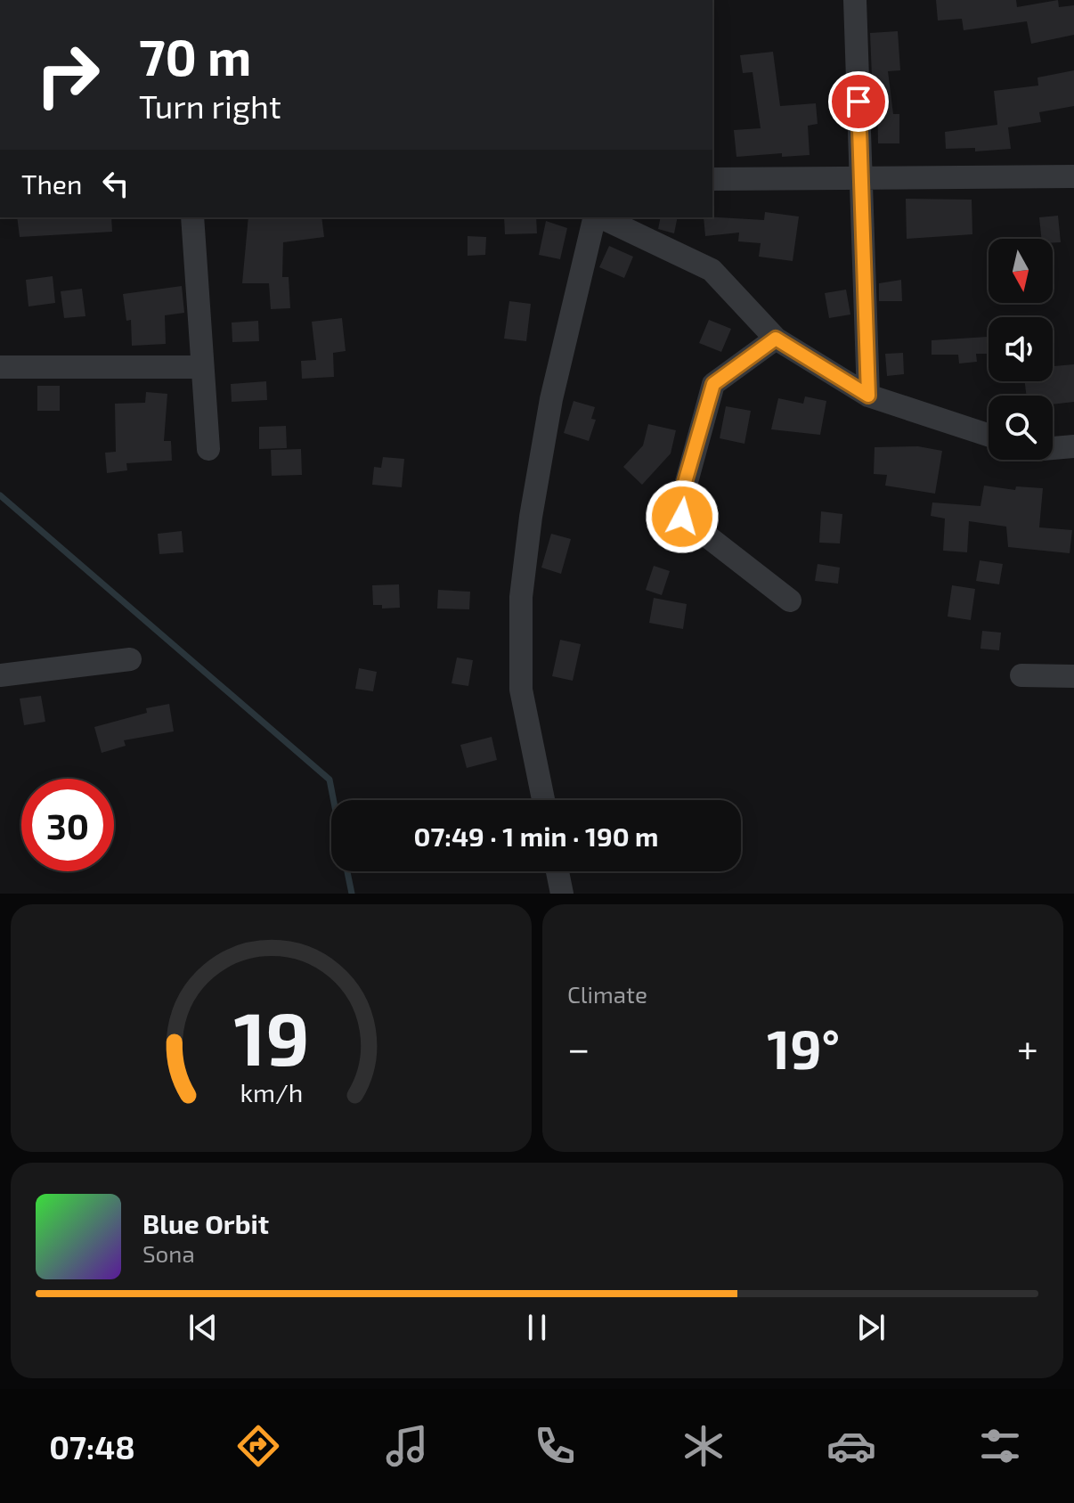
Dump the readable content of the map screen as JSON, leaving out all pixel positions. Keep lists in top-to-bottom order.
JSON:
{
  "north": "bottom",
  "page": {
    "turn": ["70 m", "Turn right"],
    "then": "Then",
    "limit": "30",
    "trip": "07:49 · 1 min · 190 m",
    "tile": "Climate",
    "heat": ["−", "19°", "+"],
    "song": ["Blue Orbit", "Sona"],
    "tabs": "07:48",
    "gauge": ["19", "km/h"]
  }
}
